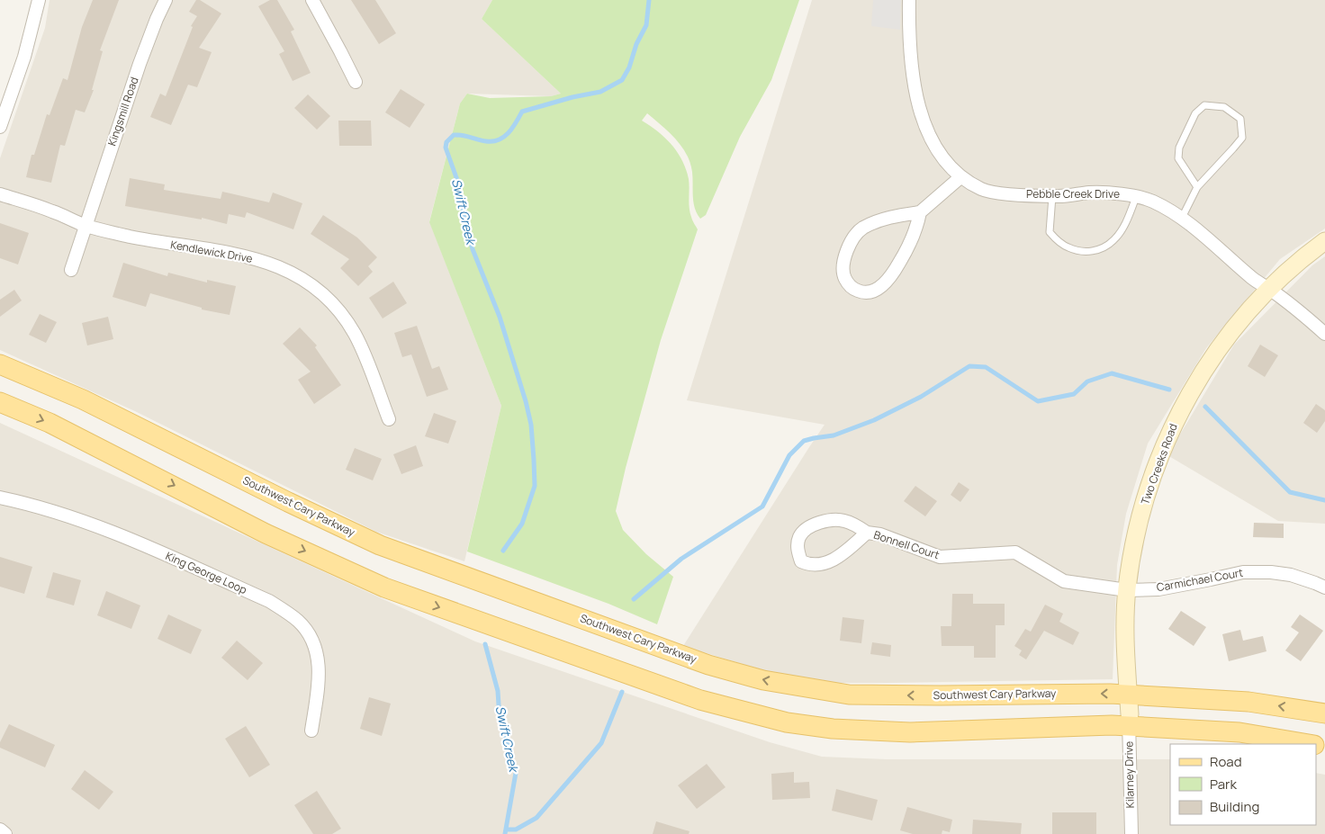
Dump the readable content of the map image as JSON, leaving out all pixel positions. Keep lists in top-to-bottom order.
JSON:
{
  "streets": {
    "main road": ["Southwest Cary Parkway"],
    "street": [
      "Kingsmill Road",
      "Pebble Creek Drive",
      "Kendlewick Drive",
      "Two Creeks Road",
      "Bonnell Court",
      "King George Loop",
      "Carmichael Court",
      "Kilarney Drive"
    ]
  },
  "crossings": [
    ["Kingsmill Road", "Kendlewick Drive"],
    ["Pebble Creek Drive", "Two Creeks Road"],
    ["Two Creeks Road", "Southwest Cary Parkway"],
    ["Two Creeks Road", "Bonnell Court"],
    ["Two Creeks Road", "Carmichael Court"],
    ["Two Creeks Road", "Kilarney Drive"],
    ["Bonnell Court", "Carmichael Court"]
  ],
  "water": ["Swift Creek"],
  "legend": ["Road", "Park", "Building"]
}
